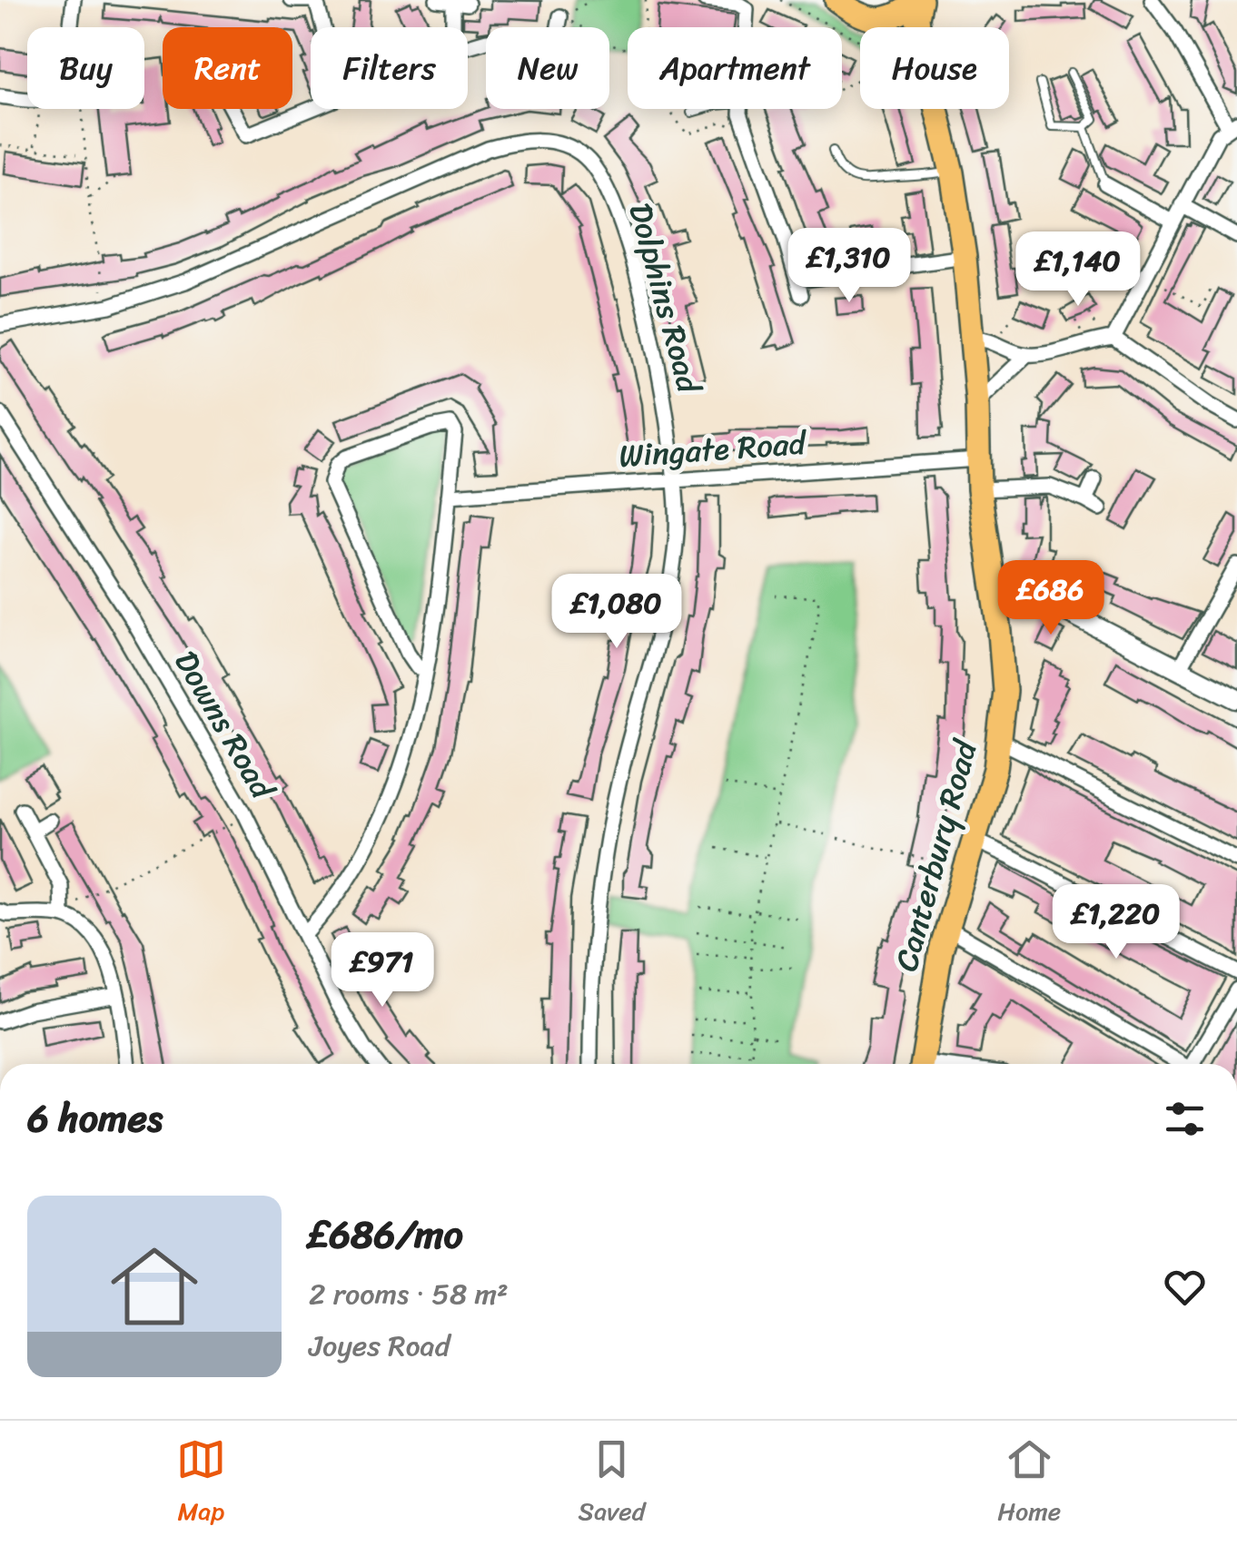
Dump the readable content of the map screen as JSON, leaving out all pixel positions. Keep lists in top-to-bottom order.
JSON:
{
  "streets": {
    "highway": ["Canterbury Road"],
    "street": ["Dolphins Road", "Wingate Road", "Downs Road"]
  },
  "crossings": [
    ["Dolphins Road", "Wingate Road"],
    ["Wingate Road", "Canterbury Road"]
  ],
  "page": {
    "chip": [
      "Buy",
      "Rent",
      "Filters",
      "New",
      "Apartment",
      "House"
    ],
    "price": [
      "£1,310",
      "£1,140",
      "£686",
      "£1,080",
      "£1,220",
      "£971"
    ],
    "heading": "6 homes",
    "list": [
      {
        "name": "£686/mo",
        "note": "2 rooms · 58 m² · Joyes Road"
      }
    ],
    "tabs": ["Map", "Saved", "Home"]
  }
}
